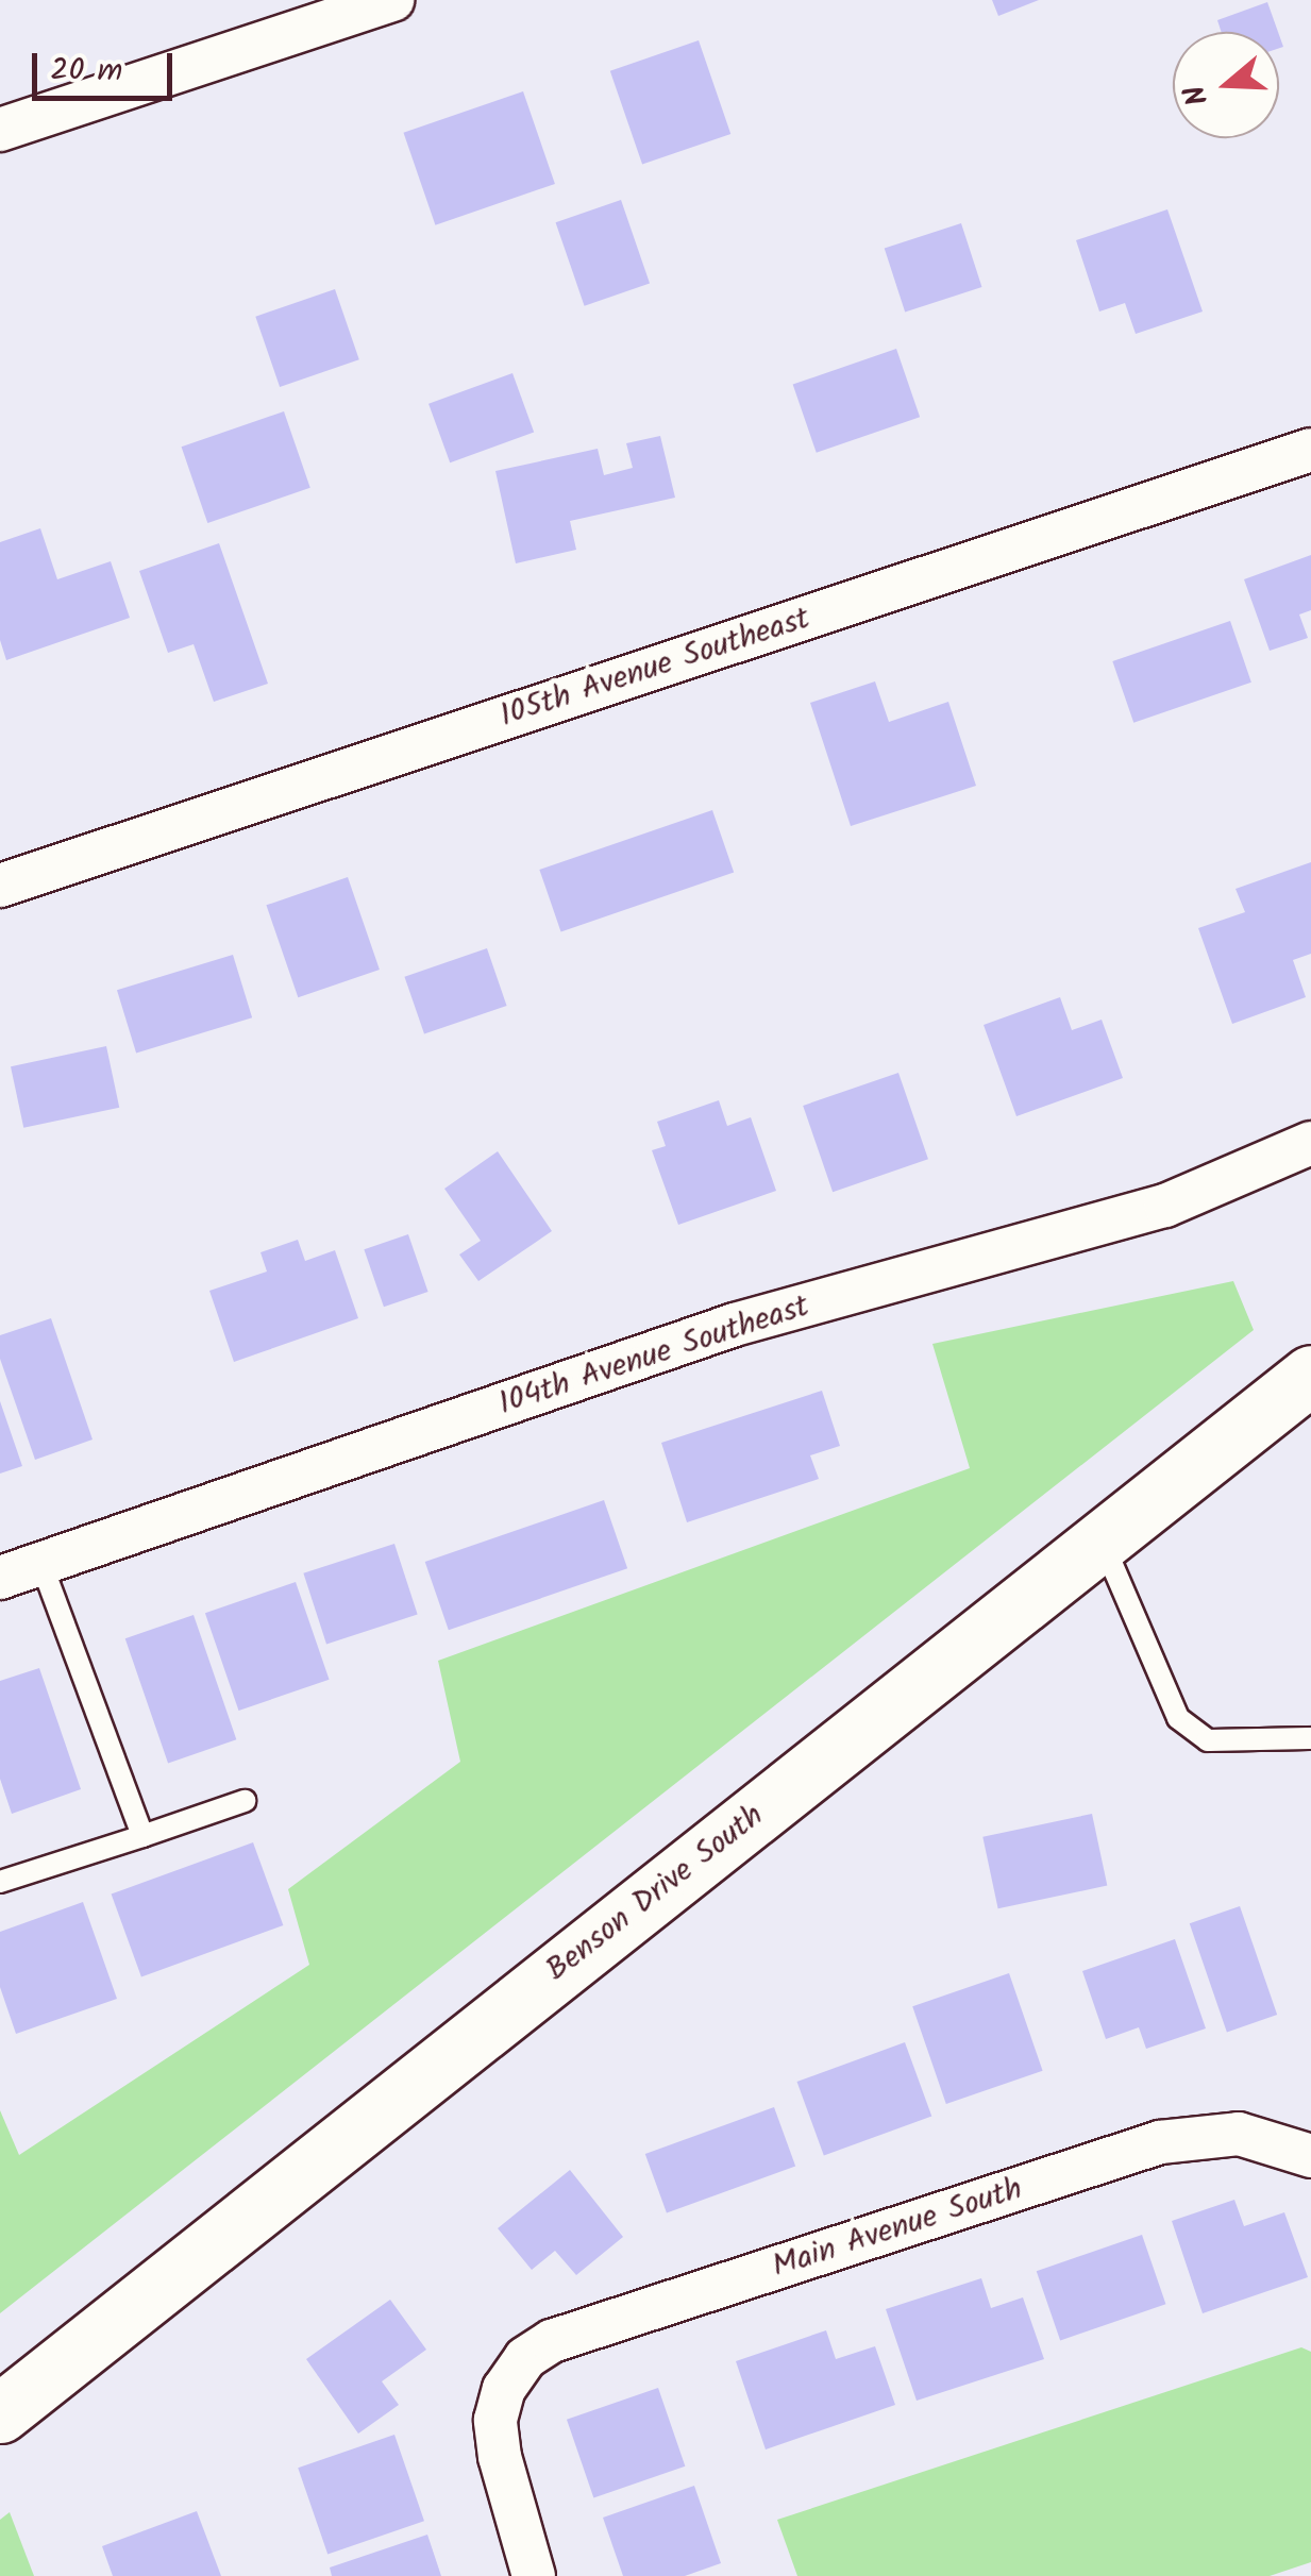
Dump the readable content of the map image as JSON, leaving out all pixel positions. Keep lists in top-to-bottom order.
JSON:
{
  "streets": {
    "main road": ["Benson Drive South"],
    "street": ["105th Avenue Southeast", "104th Avenue Southeast", "Main Avenue South"]
  },
  "scale_bar": "20 m",
  "north": "left"
}
